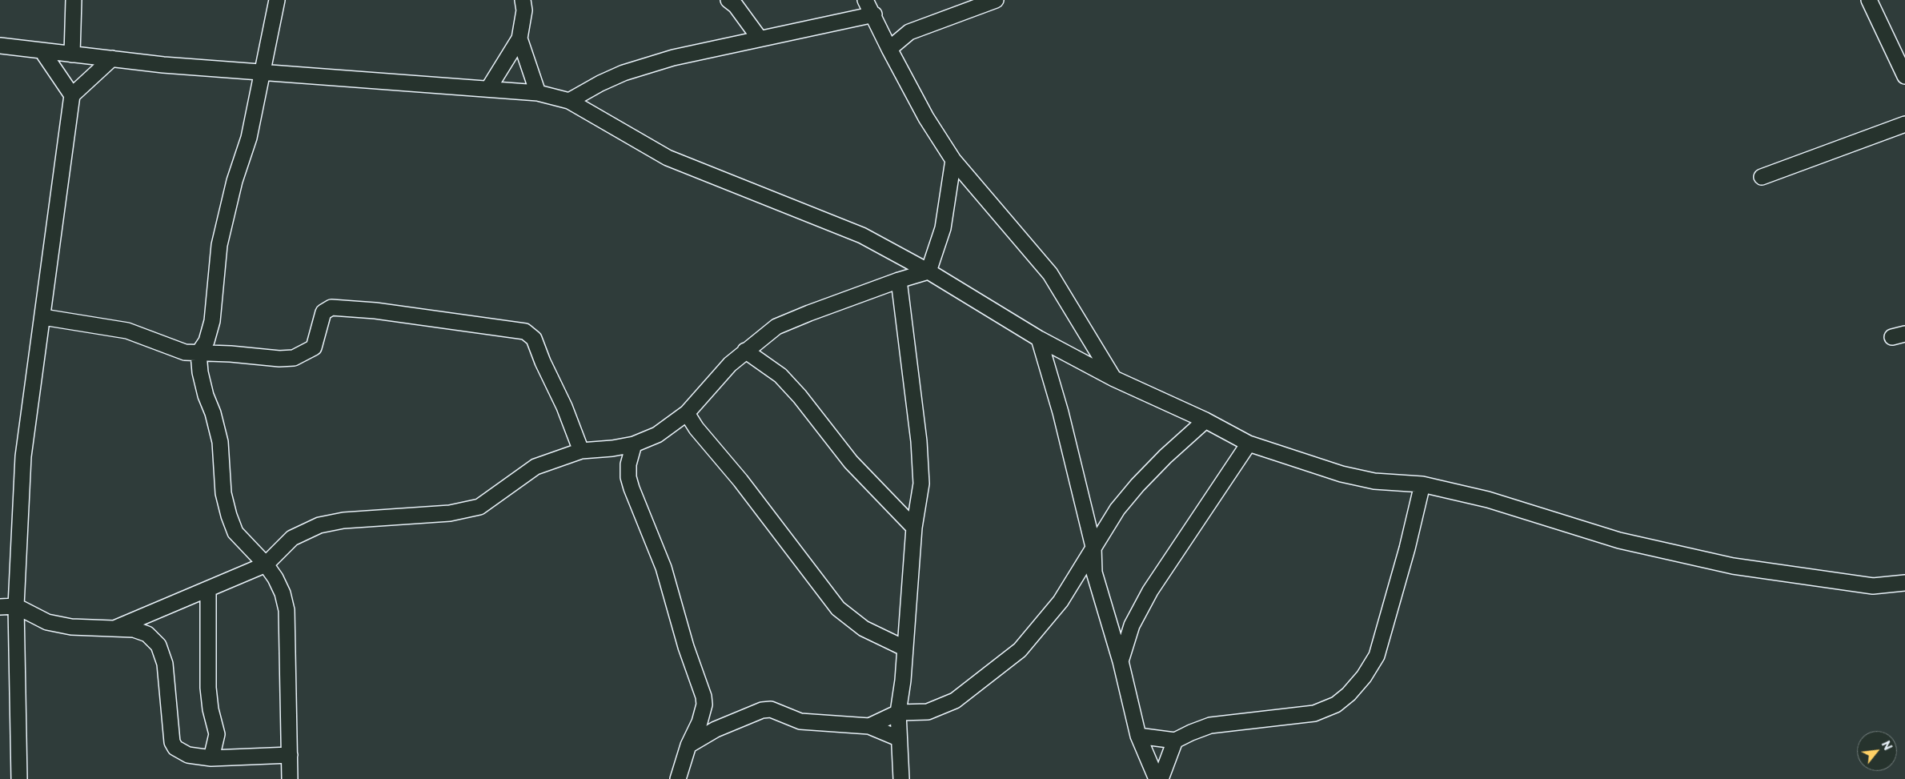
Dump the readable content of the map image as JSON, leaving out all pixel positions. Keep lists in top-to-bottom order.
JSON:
{
  "north": "top right"
}
